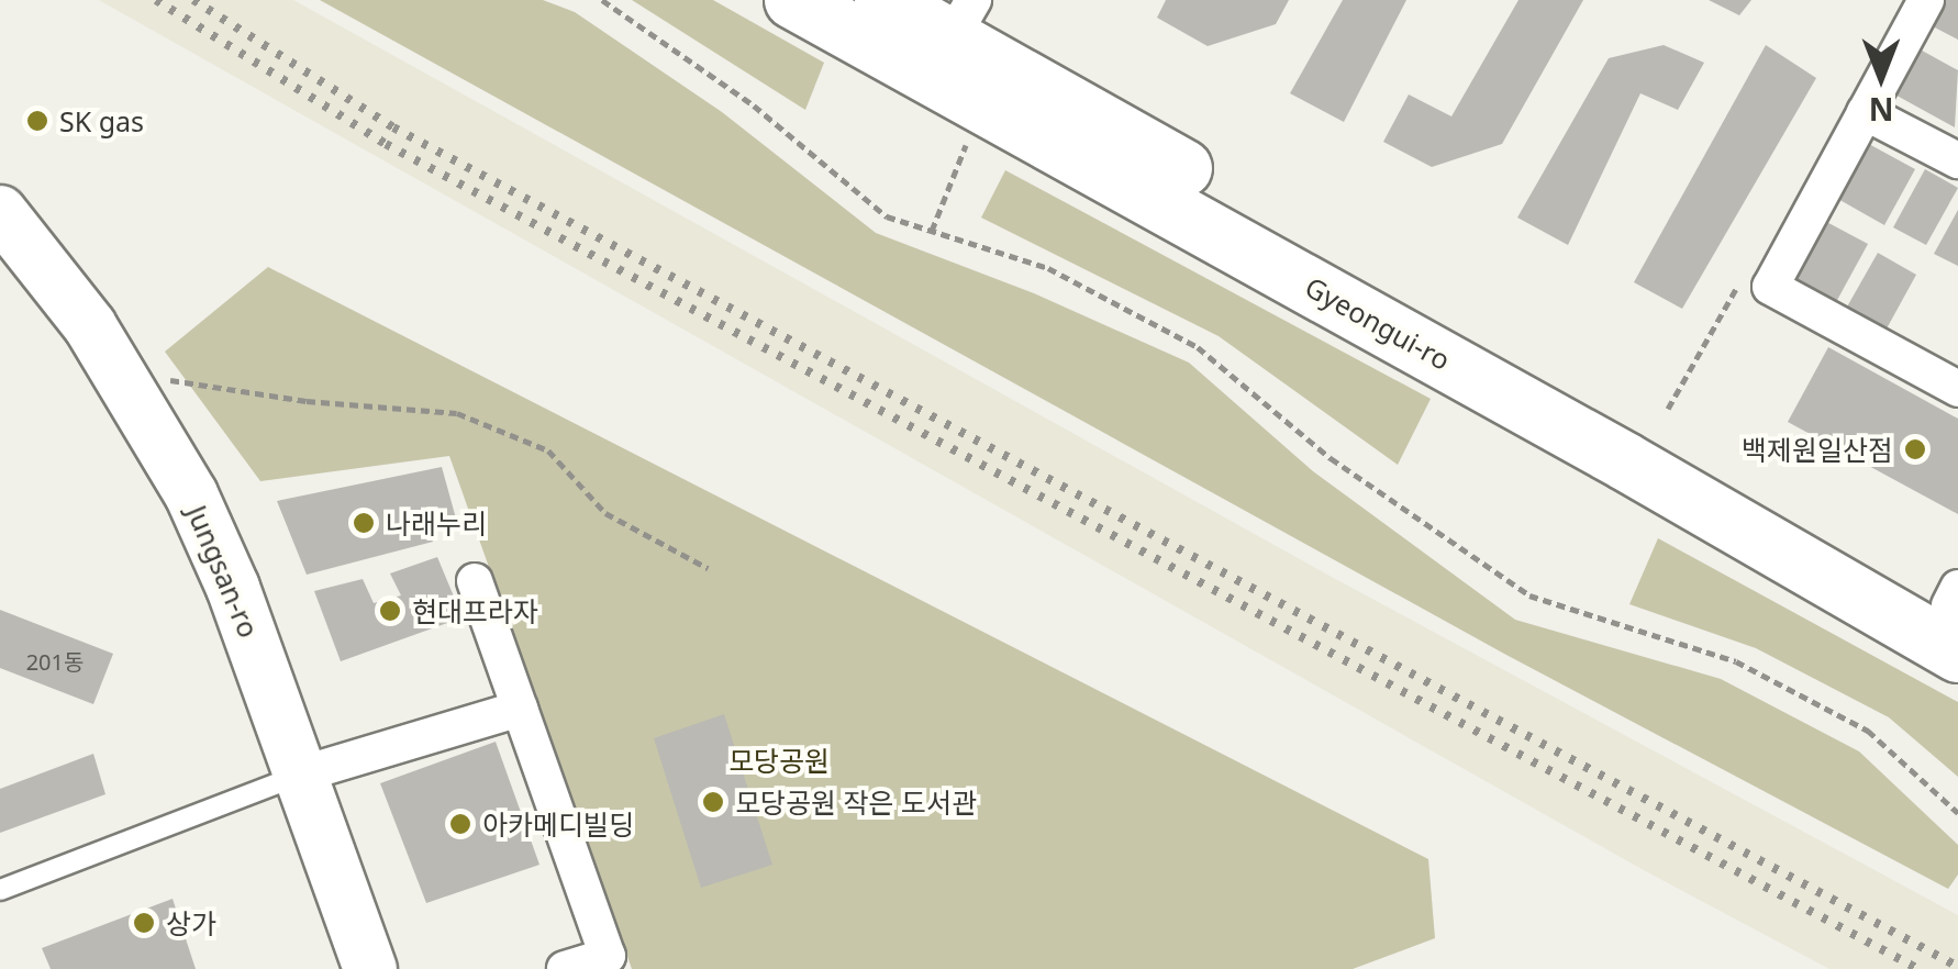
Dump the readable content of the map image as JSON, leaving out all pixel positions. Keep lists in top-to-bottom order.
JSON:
{
  "streets": {
    "main road": ["Gyeongui-ro", "Jungsan-ro"]
  },
  "parks": ["모당공원"],
  "places": [
    "SK gas",
    "백제원일산점",
    "나래누리",
    "현대프라자",
    "모당공원 작은 도서관",
    "아카메디빌딩",
    "상가"
  ],
  "house_numbers": ["201동"],
  "north": "bottom"
}
